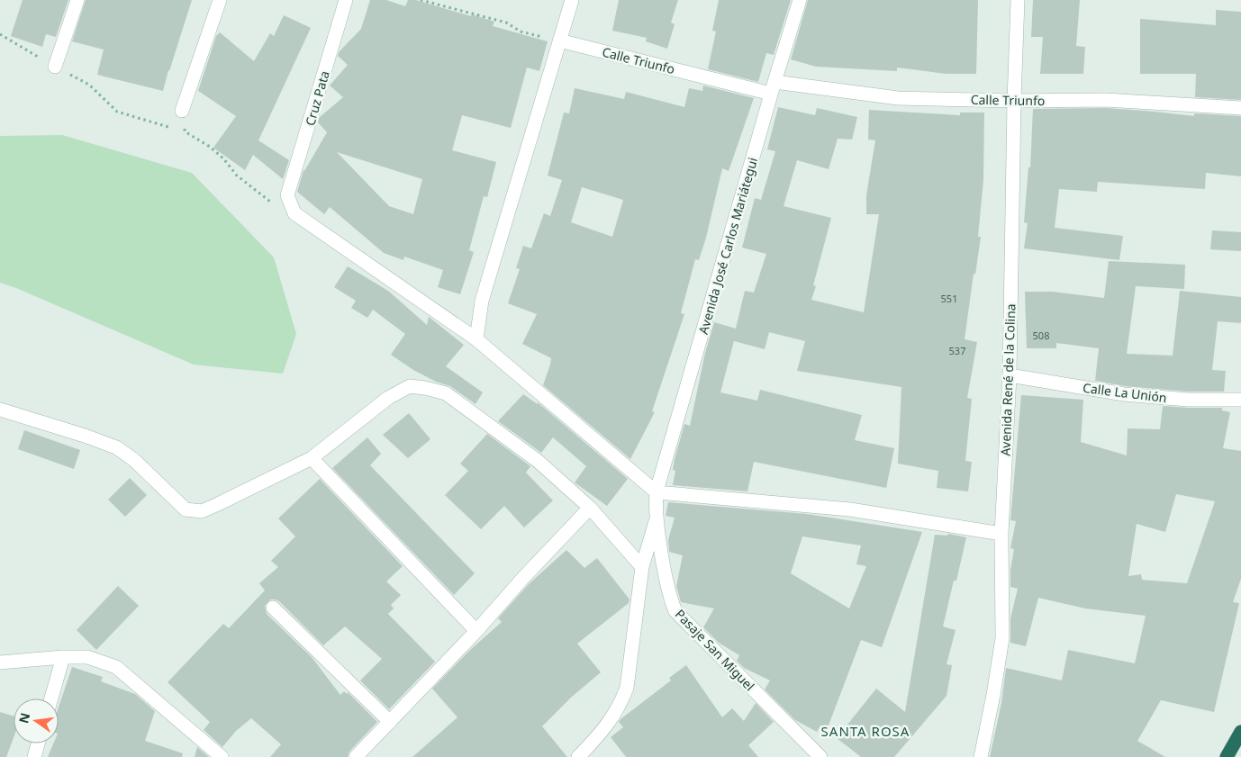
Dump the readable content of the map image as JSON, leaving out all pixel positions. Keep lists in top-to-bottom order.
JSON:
{
  "streets": {
    "street": [
      "Calle Triunfo",
      "Cruz Pata",
      "Avenida José Carlos Mariátegui",
      "Avenida René de la Colina",
      "Calle La Unión",
      "Pasaje San Miguel"
    ]
  },
  "crossings": [
    ["Calle Triunfo", "Avenida José Carlos Mariátegui"],
    ["Calle Triunfo", "Avenida René de la Colina"],
    ["Avenida José Carlos Mariátegui", "Pasaje San Miguel"],
    ["Avenida René de la Colina", "Calle La Unión"]
  ],
  "districts": ["SANTA ROSA"],
  "house_numbers": ["551", "508", "537"],
  "north": "left"
}
